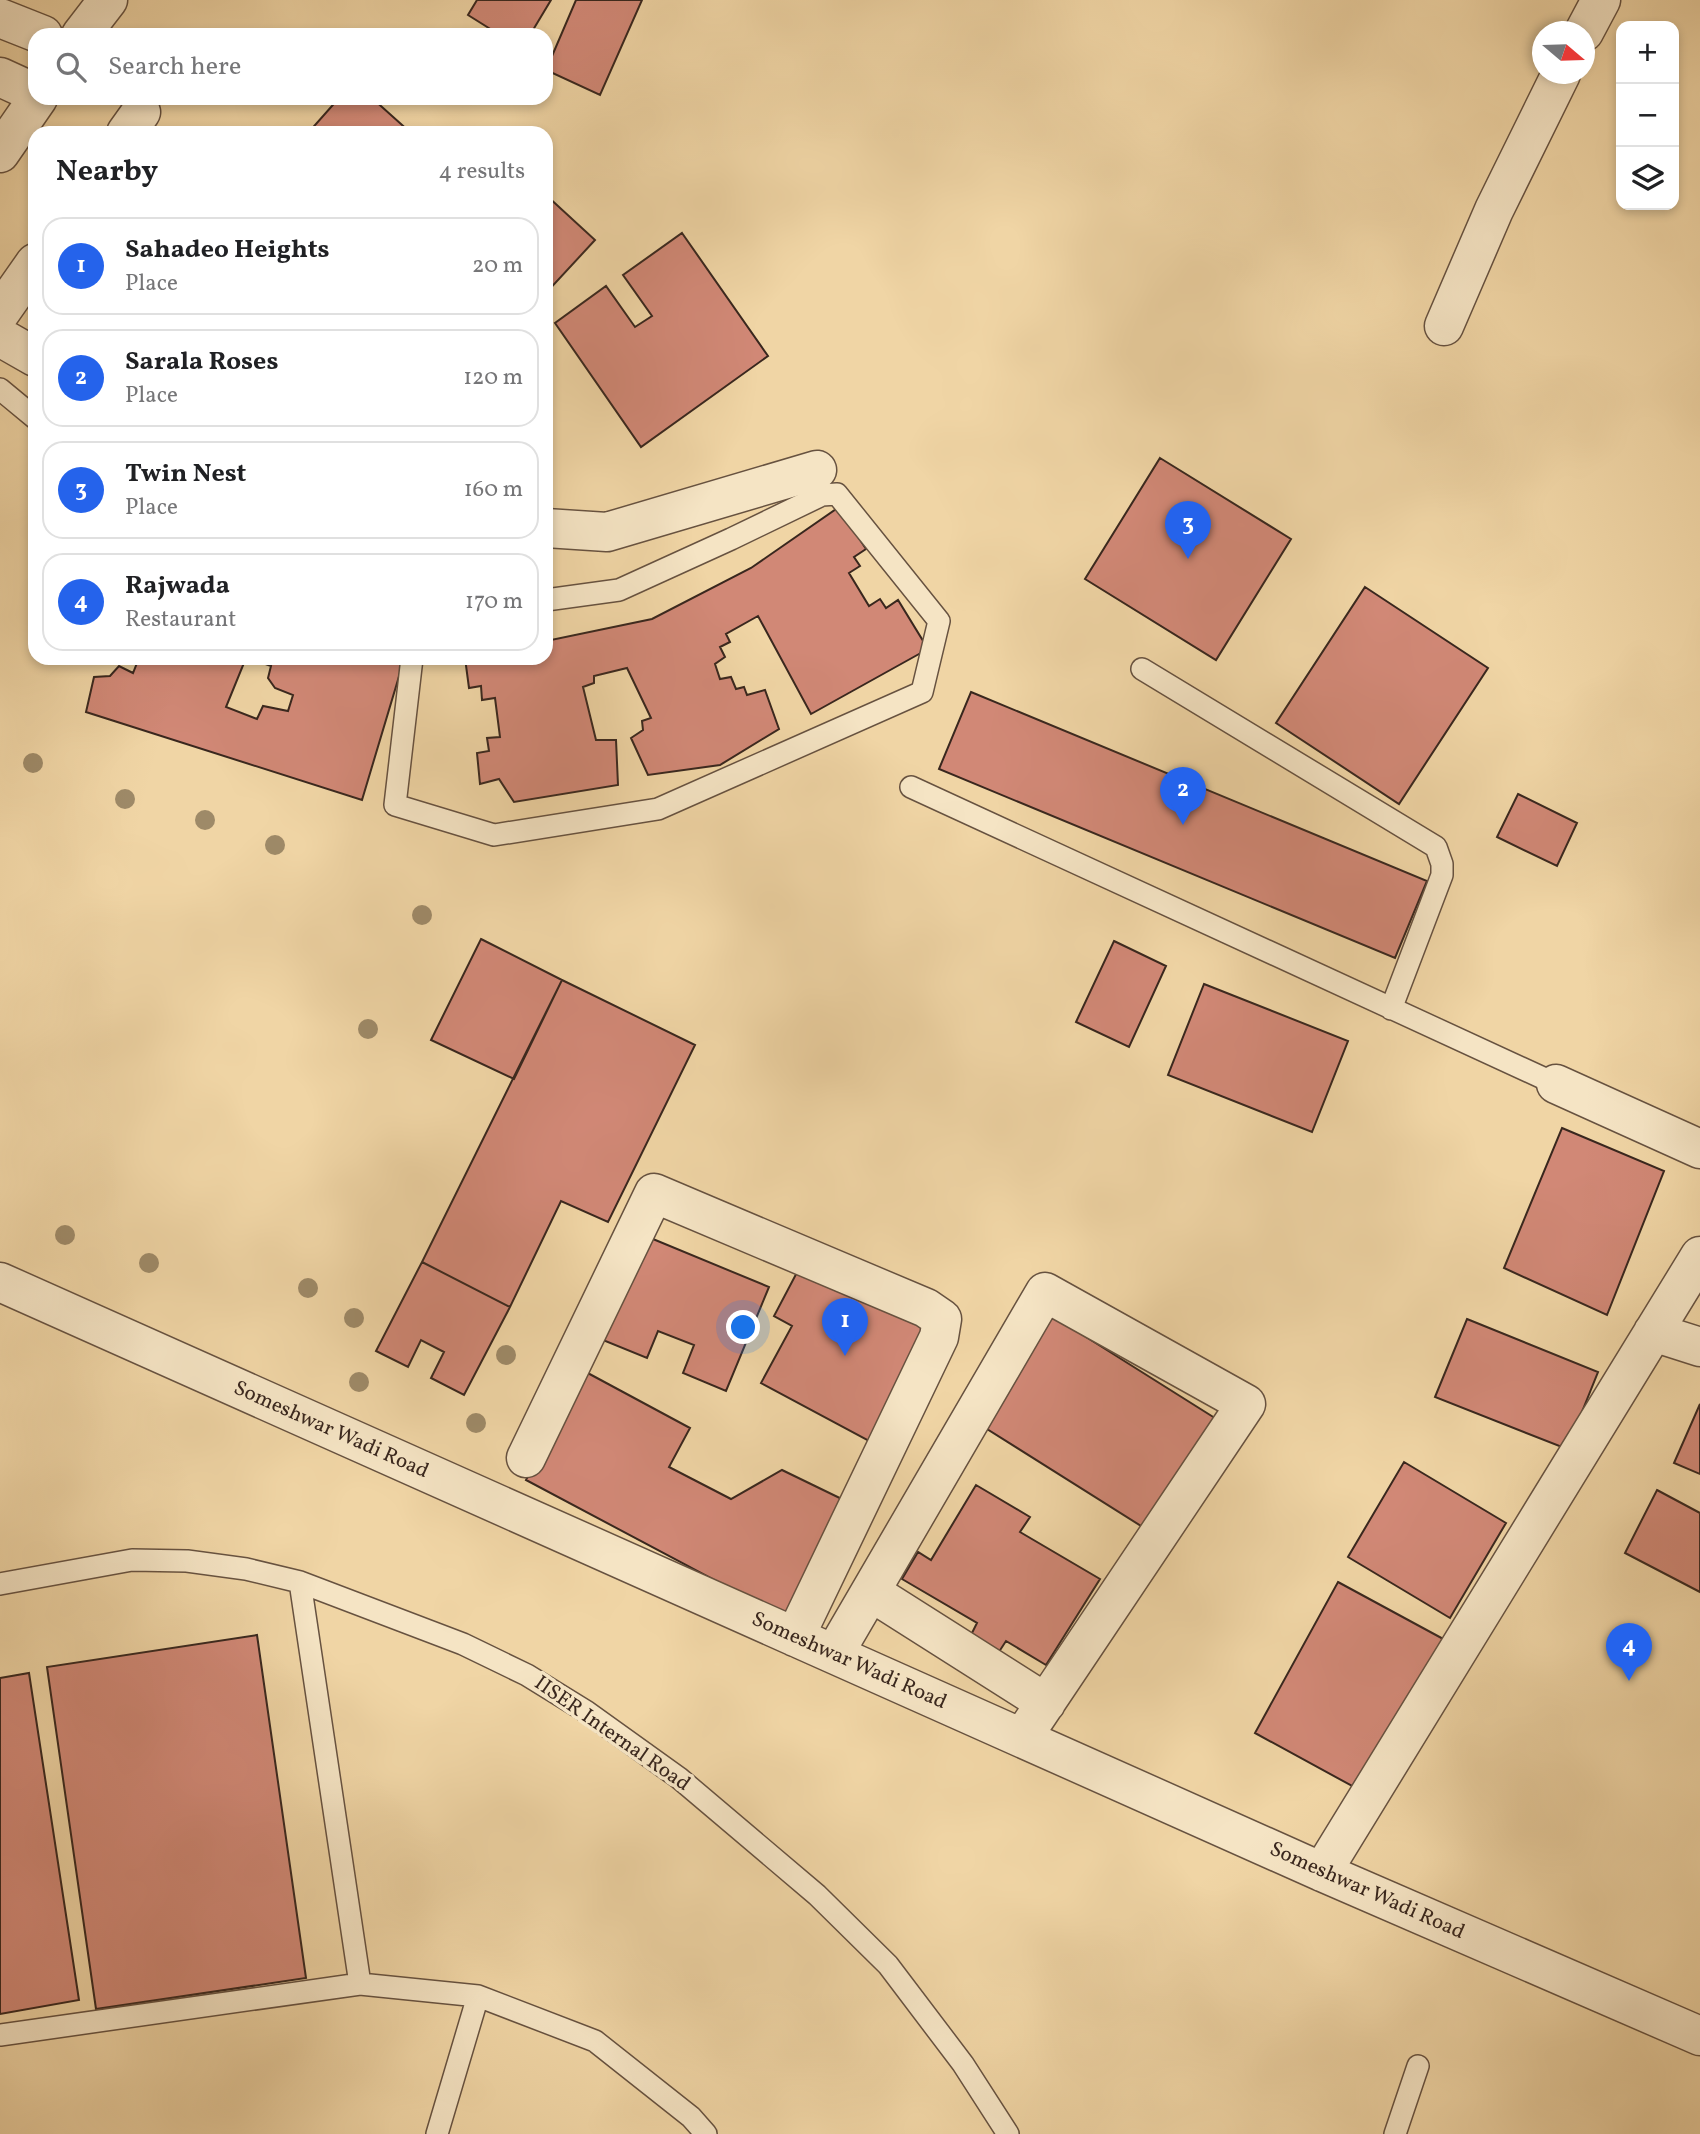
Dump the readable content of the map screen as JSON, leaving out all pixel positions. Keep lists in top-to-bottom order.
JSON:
{
  "streets": {
    "street": ["Someshwar Wadi Road"],
    "lane": ["IISER Internal Road"]
  },
  "north": "right",
  "page": {
    "map_buttons": ["+", "−"],
    "search": "Search here",
    "heading": ["Nearby", "4 results"],
    "list": [
      {
        "mark": "1",
        "name": "Sahadeo Heights",
        "note": "Place",
        "value": "20 m"
      },
      {
        "mark": "2",
        "name": "Sarala Roses",
        "note": "Place",
        "value": "120 m"
      },
      {
        "mark": "3",
        "name": "Twin Nest",
        "note": "Place",
        "value": "160 m"
      },
      {
        "mark": "4",
        "name": "Rajwada",
        "note": "Restaurant",
        "value": "170 m"
      }
    ],
    "pins": [
      "3",
      "2",
      "1",
      "4"
    ]
  }
}
